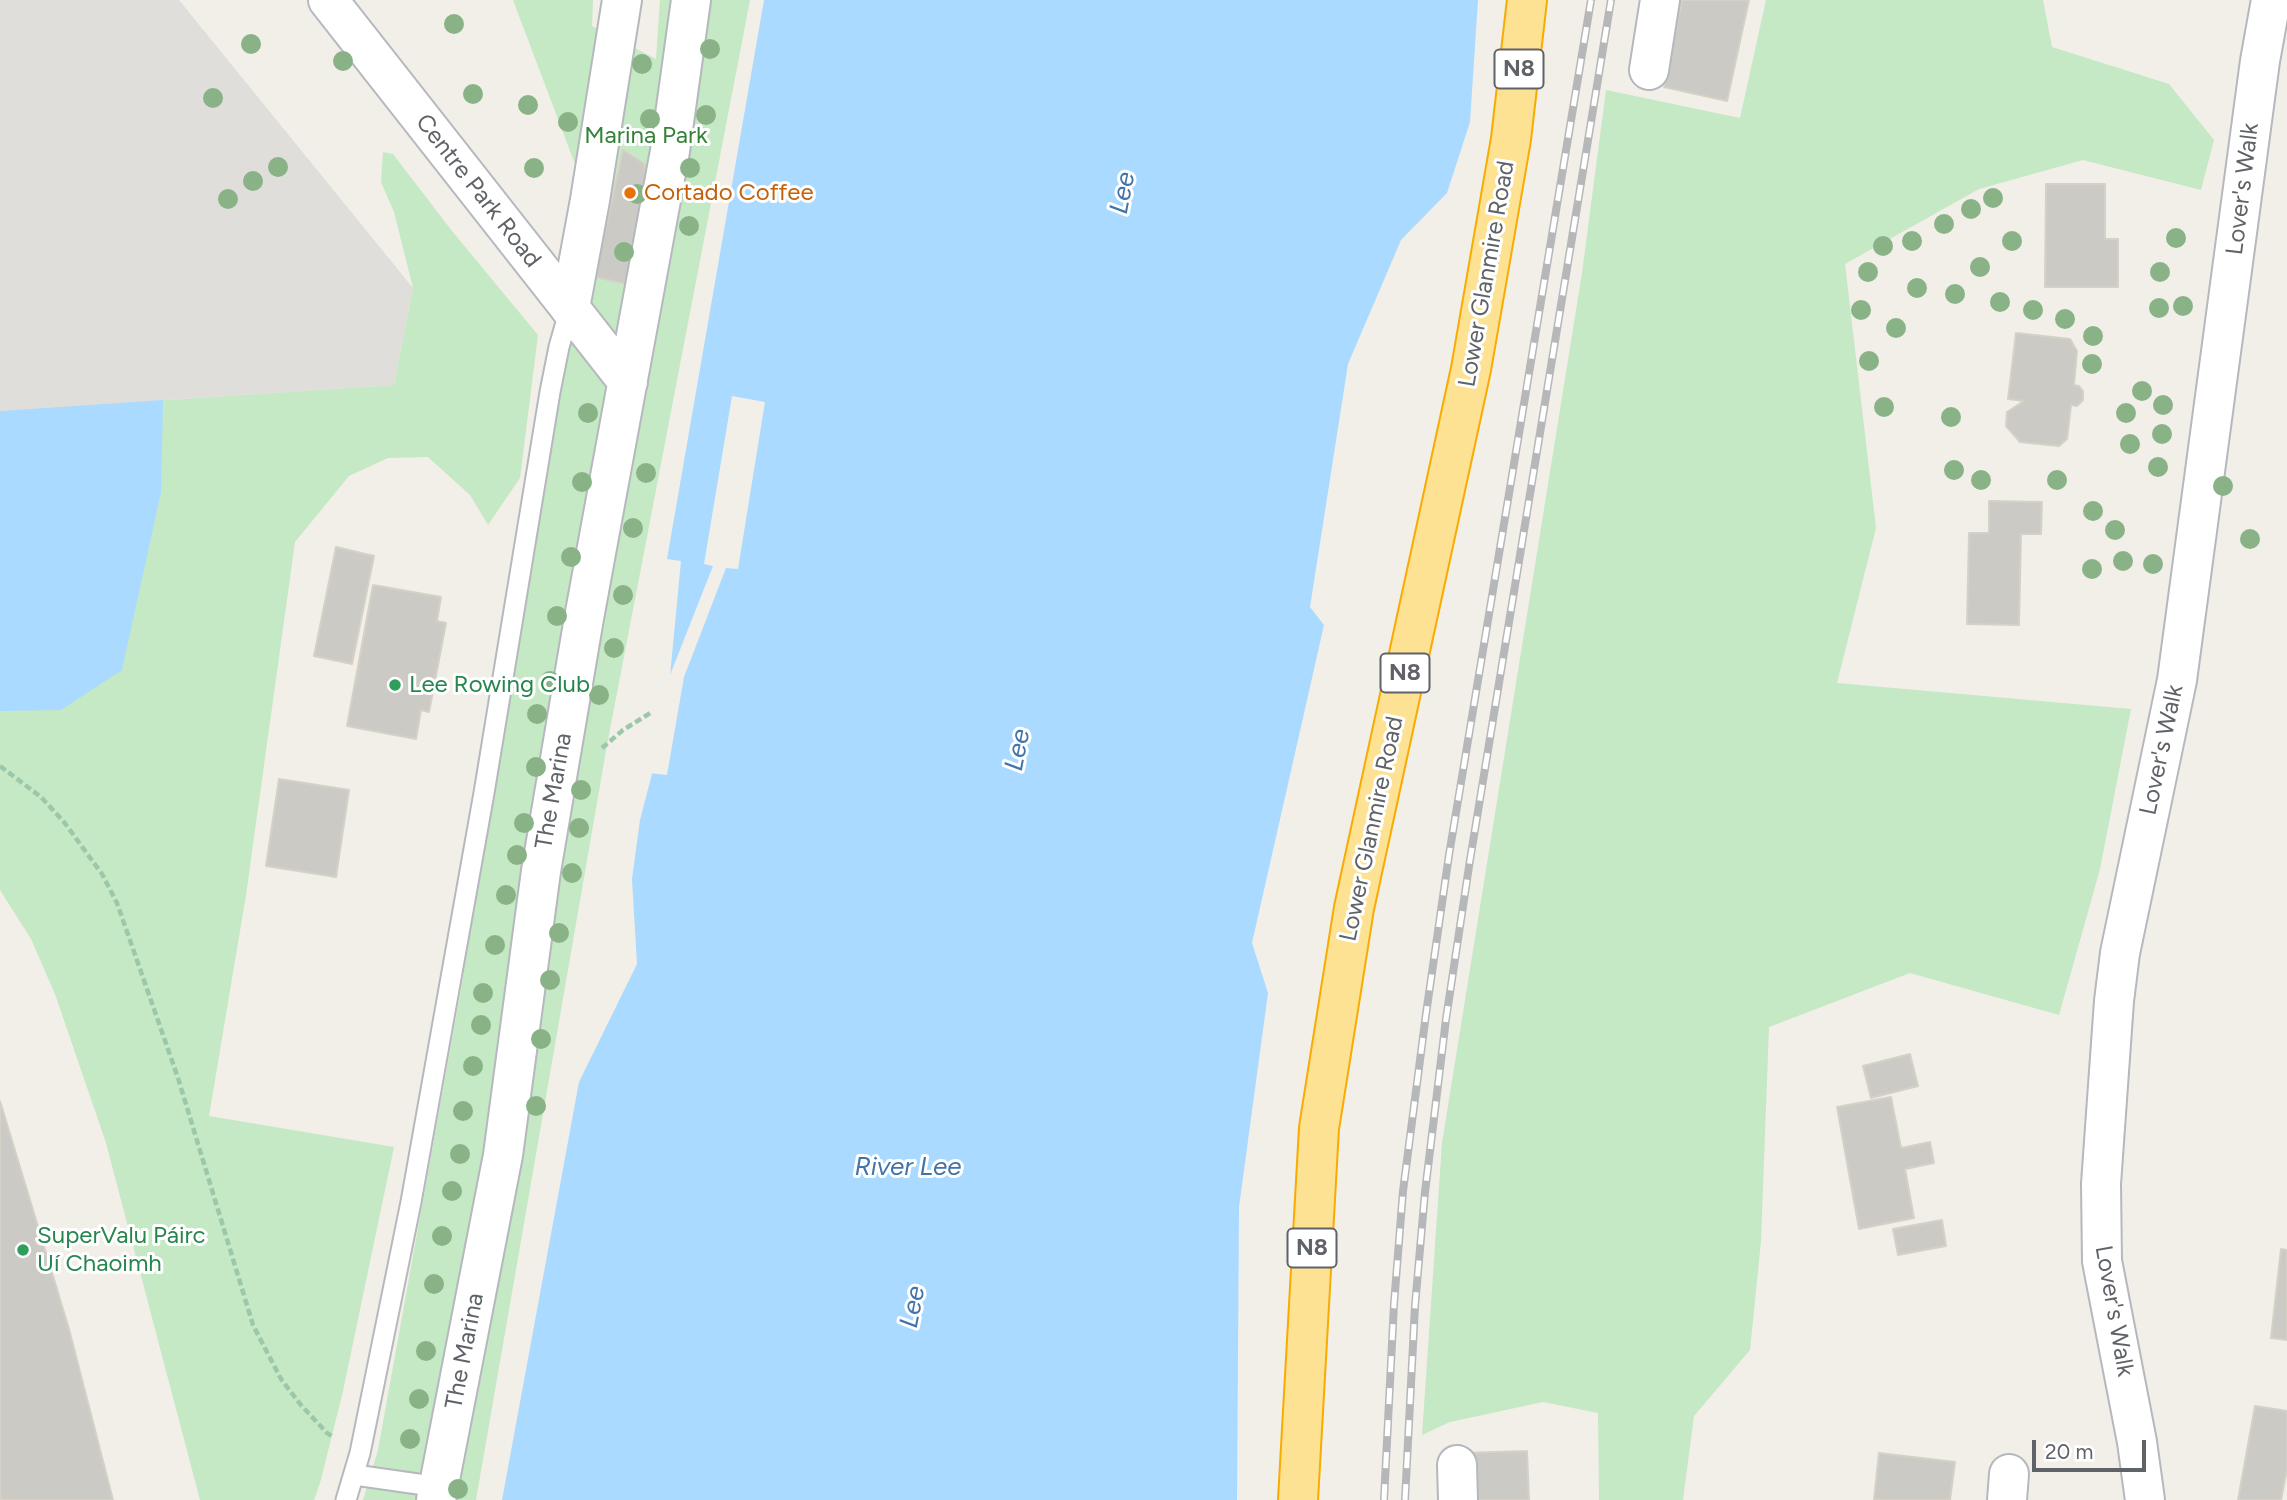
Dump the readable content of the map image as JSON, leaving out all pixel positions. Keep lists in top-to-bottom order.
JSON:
{
  "streets": {
    "highway": ["N8", "Lower Glanmire Road"],
    "street": ["Lover's Walk", "Centre Park Road", "The Marina"]
  },
  "crossings": [
    ["Centre Park Road", "The Marina"]
  ],
  "water": ["Lee", "River Lee"],
  "parks": ["Marina Park"],
  "places": ["Cortado Coffee", "Lee Rowing Club", "SuperValu Páirc Uí Chaoimh"],
  "scale_bar": "20 m"
}
